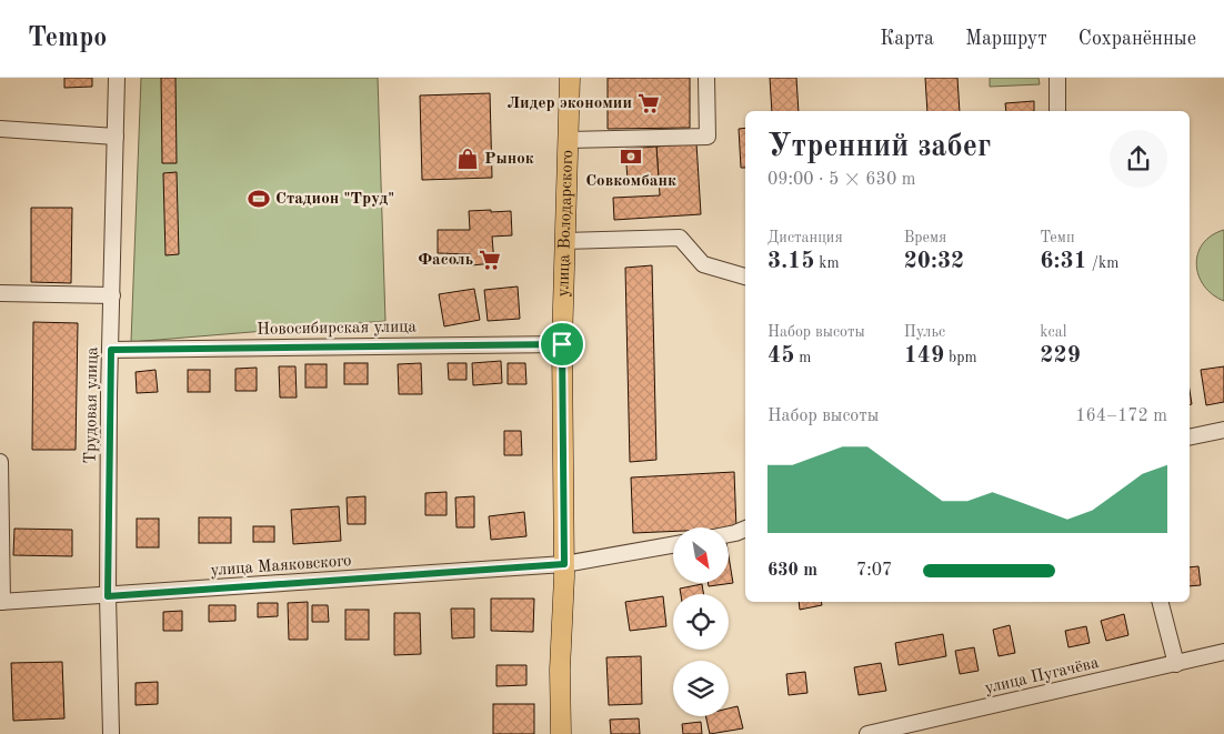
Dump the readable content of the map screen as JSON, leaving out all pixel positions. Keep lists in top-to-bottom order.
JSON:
{
  "streets": {
    "main road": ["улица Володарского"],
    "street": [
      "Новосибирская улица",
      "Трудовая улица",
      "улица Маяковского",
      "улица Пугачёва"
    ]
  },
  "crossings": [
    ["улица Володарского", "Новосибирская улица"],
    ["улица Володарского", "улица Маяковского"],
    ["Новосибирская улица", "Трудовая улица"],
    ["Трудовая улица", "улица Маяковского"]
  ],
  "places": {
    "supermarket": ["Лидер экономии", "Фасоль"],
    "bank": ["Совкомбанк"],
    "shop": ["Рынок"],
    "sports": ["Стадион \"Труд\""]
  },
  "north": "bottom right",
  "page": {
    "header": "Tempo",
    "nav": ["Карта", "Маршрут", "Сохранённые"],
    "heading": ["Утренний забег", "09:00 · 5 × 630 m"],
    "stats": [
      ["Дистанция", "3.15 km"],
      ["Время", "20:32"],
      ["Темп", "6:31 /km"],
      ["Набор высоты", "45 m"],
      ["Пульс", "149 bpm"],
      ["kcal", "229"]
    ],
    "chart": ["Набор высоты", "164–172 m"],
    "list": [
      {
        "name": "630 m",
        "note": "7:07"
      }
    ]
  }
}
